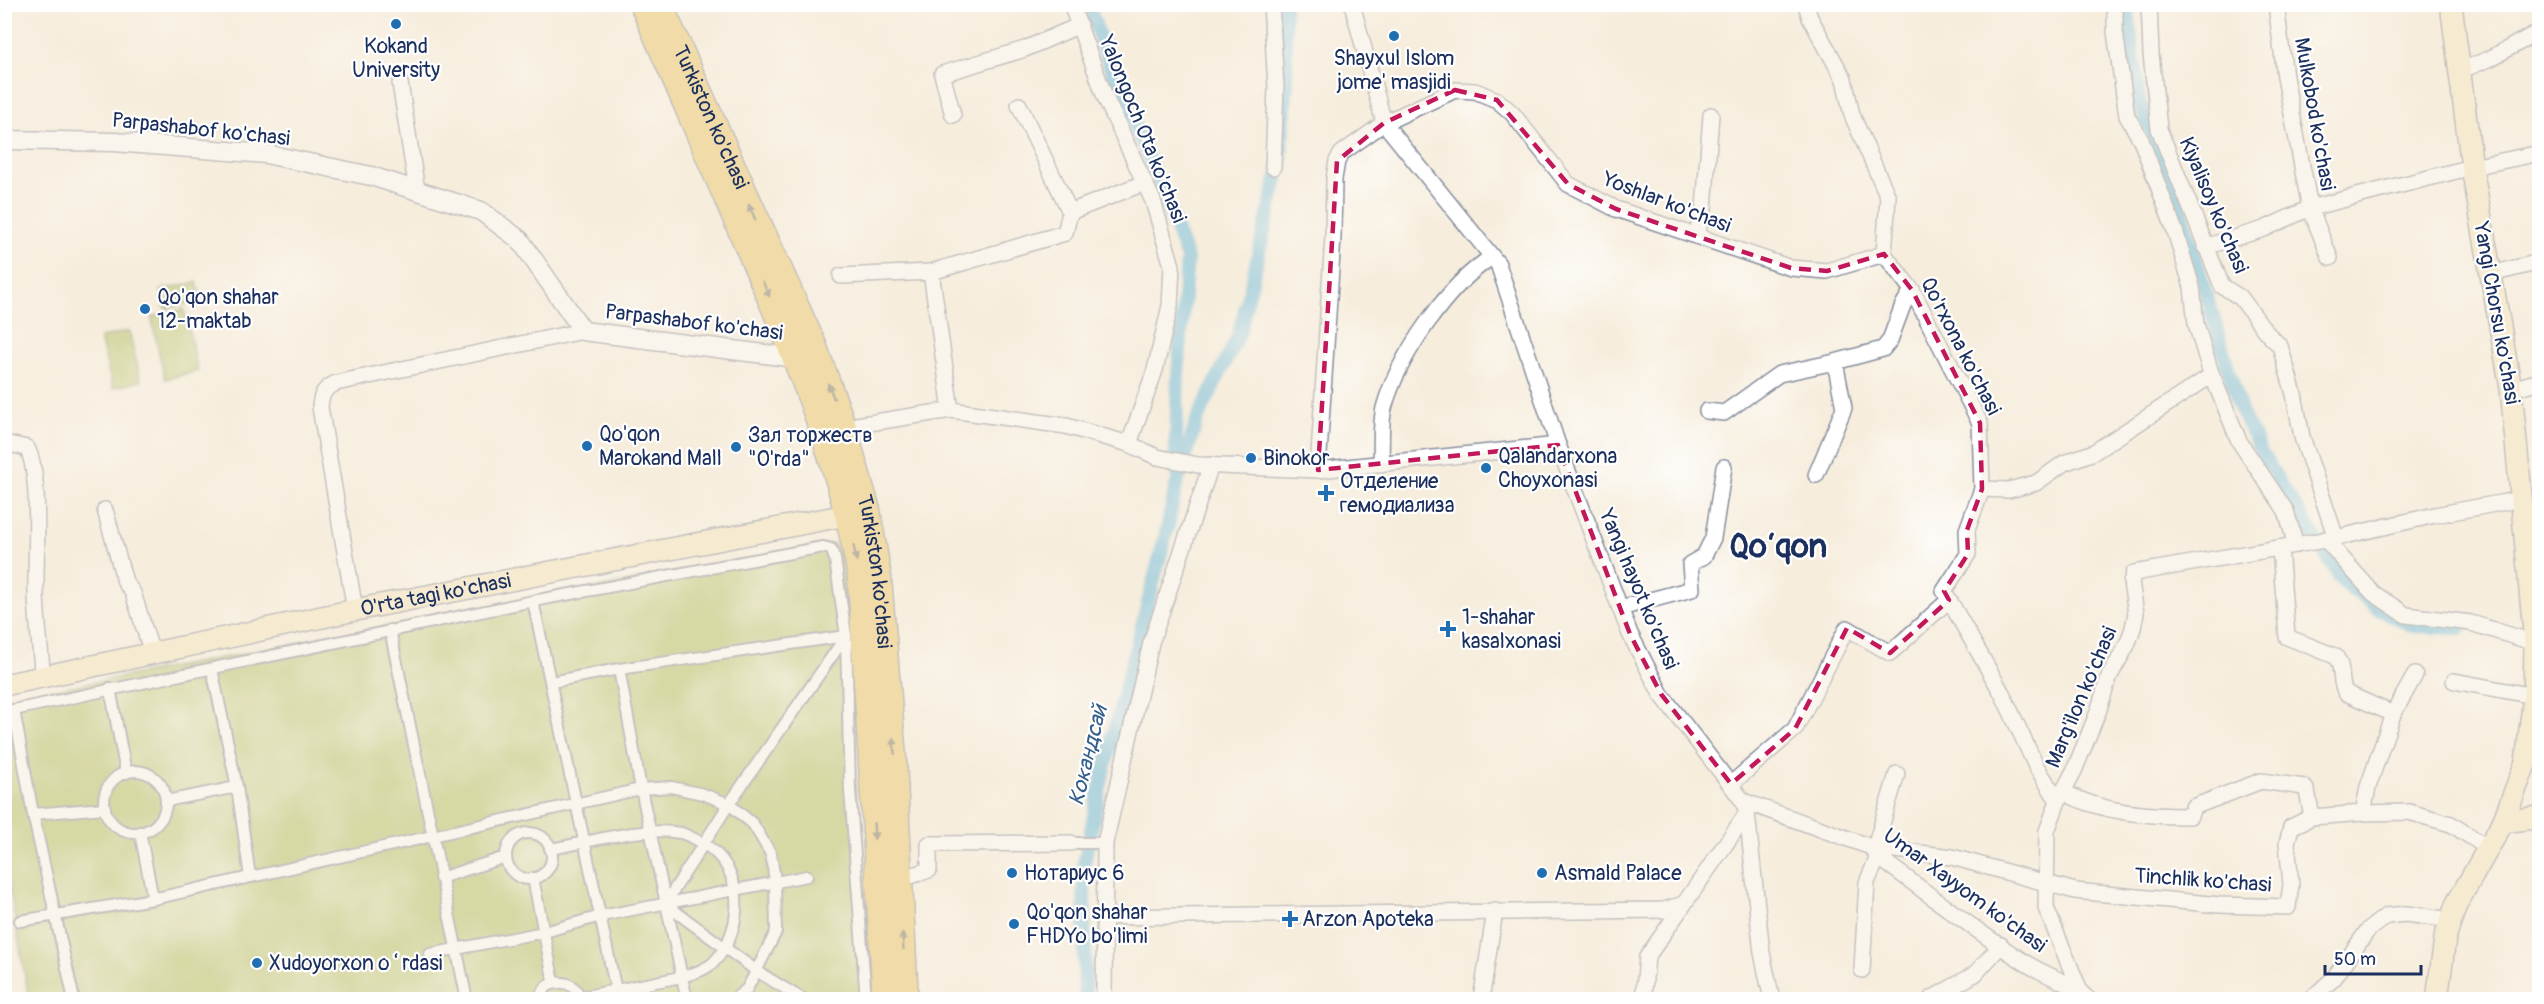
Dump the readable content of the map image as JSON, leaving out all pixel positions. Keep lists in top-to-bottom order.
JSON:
{
  "streets": {
    "main road": ["Turkiston ko'chasi", "Yangi Chorsu ko'chasi", "O'rta tagi ko'chasi"],
    "street": [
      "Mulkobod ko'chasi",
      "Parpashabof ko'chasi",
      "Yalongoch Ota ko'chasi",
      "Yoshlar ko'chasi",
      "Kiyalisoy ko'chasi",
      "Qo'rxona ko'chasi",
      "Yangi hayot ko'chasi",
      "Marg'ilon ko'chasi",
      "Tinchlik ko'chasi",
      "Umar Xayyom ko'chasi"
    ]
  },
  "crossings": [
    ["Mulkobod ko'chasi", "Yangi Chorsu ko'chasi"],
    ["Turkiston ko'chasi", "Parpashabof ko'chasi"],
    ["Turkiston ko'chasi", "O'rta tagi ko'chasi"],
    ["Yoshlar ko'chasi", "Qo'rxona ko'chasi"],
    ["Yoshlar ko'chasi", "Yangi hayot ko'chasi"],
    ["Kiyalisoy ko'chasi", "Marg'ilon ko'chasi"],
    ["Yangi Chorsu ko'chasi", "Marg'ilon ko'chasi"],
    ["Yangi hayot ko'chasi", "Umar Xayyom ko'chasi"],
    ["Marg'ilon ko'chasi", "Tinchlik ko'chasi"],
    ["Marg'ilon ko'chasi", "Umar Xayyom ko'chasi"]
  ],
  "districts": ["Qo‘qon"],
  "water": ["Кокандсай"],
  "places": {
    "other": [
      "Kokand University",
      "Shayxul Islom jome' masjidi",
      "Qo'qon shahar 12-maktab",
      "Qo'qon Marokand Mall",
      "Зал торжеств \"O'rda\"",
      "Binokor",
      "Qalandarxona Choyxonasi",
      "Нотариус 6",
      "Asmald Palace",
      "Qo'qon shahar FHDYo bo'limi",
      "Xudoyorxon oʻrdasi"
    ],
    "health": ["Отделение гемодиализа", "1-shahar kasalxonasi", "Arzon Apoteka"]
  },
  "scale_bar": "50 m"
}
